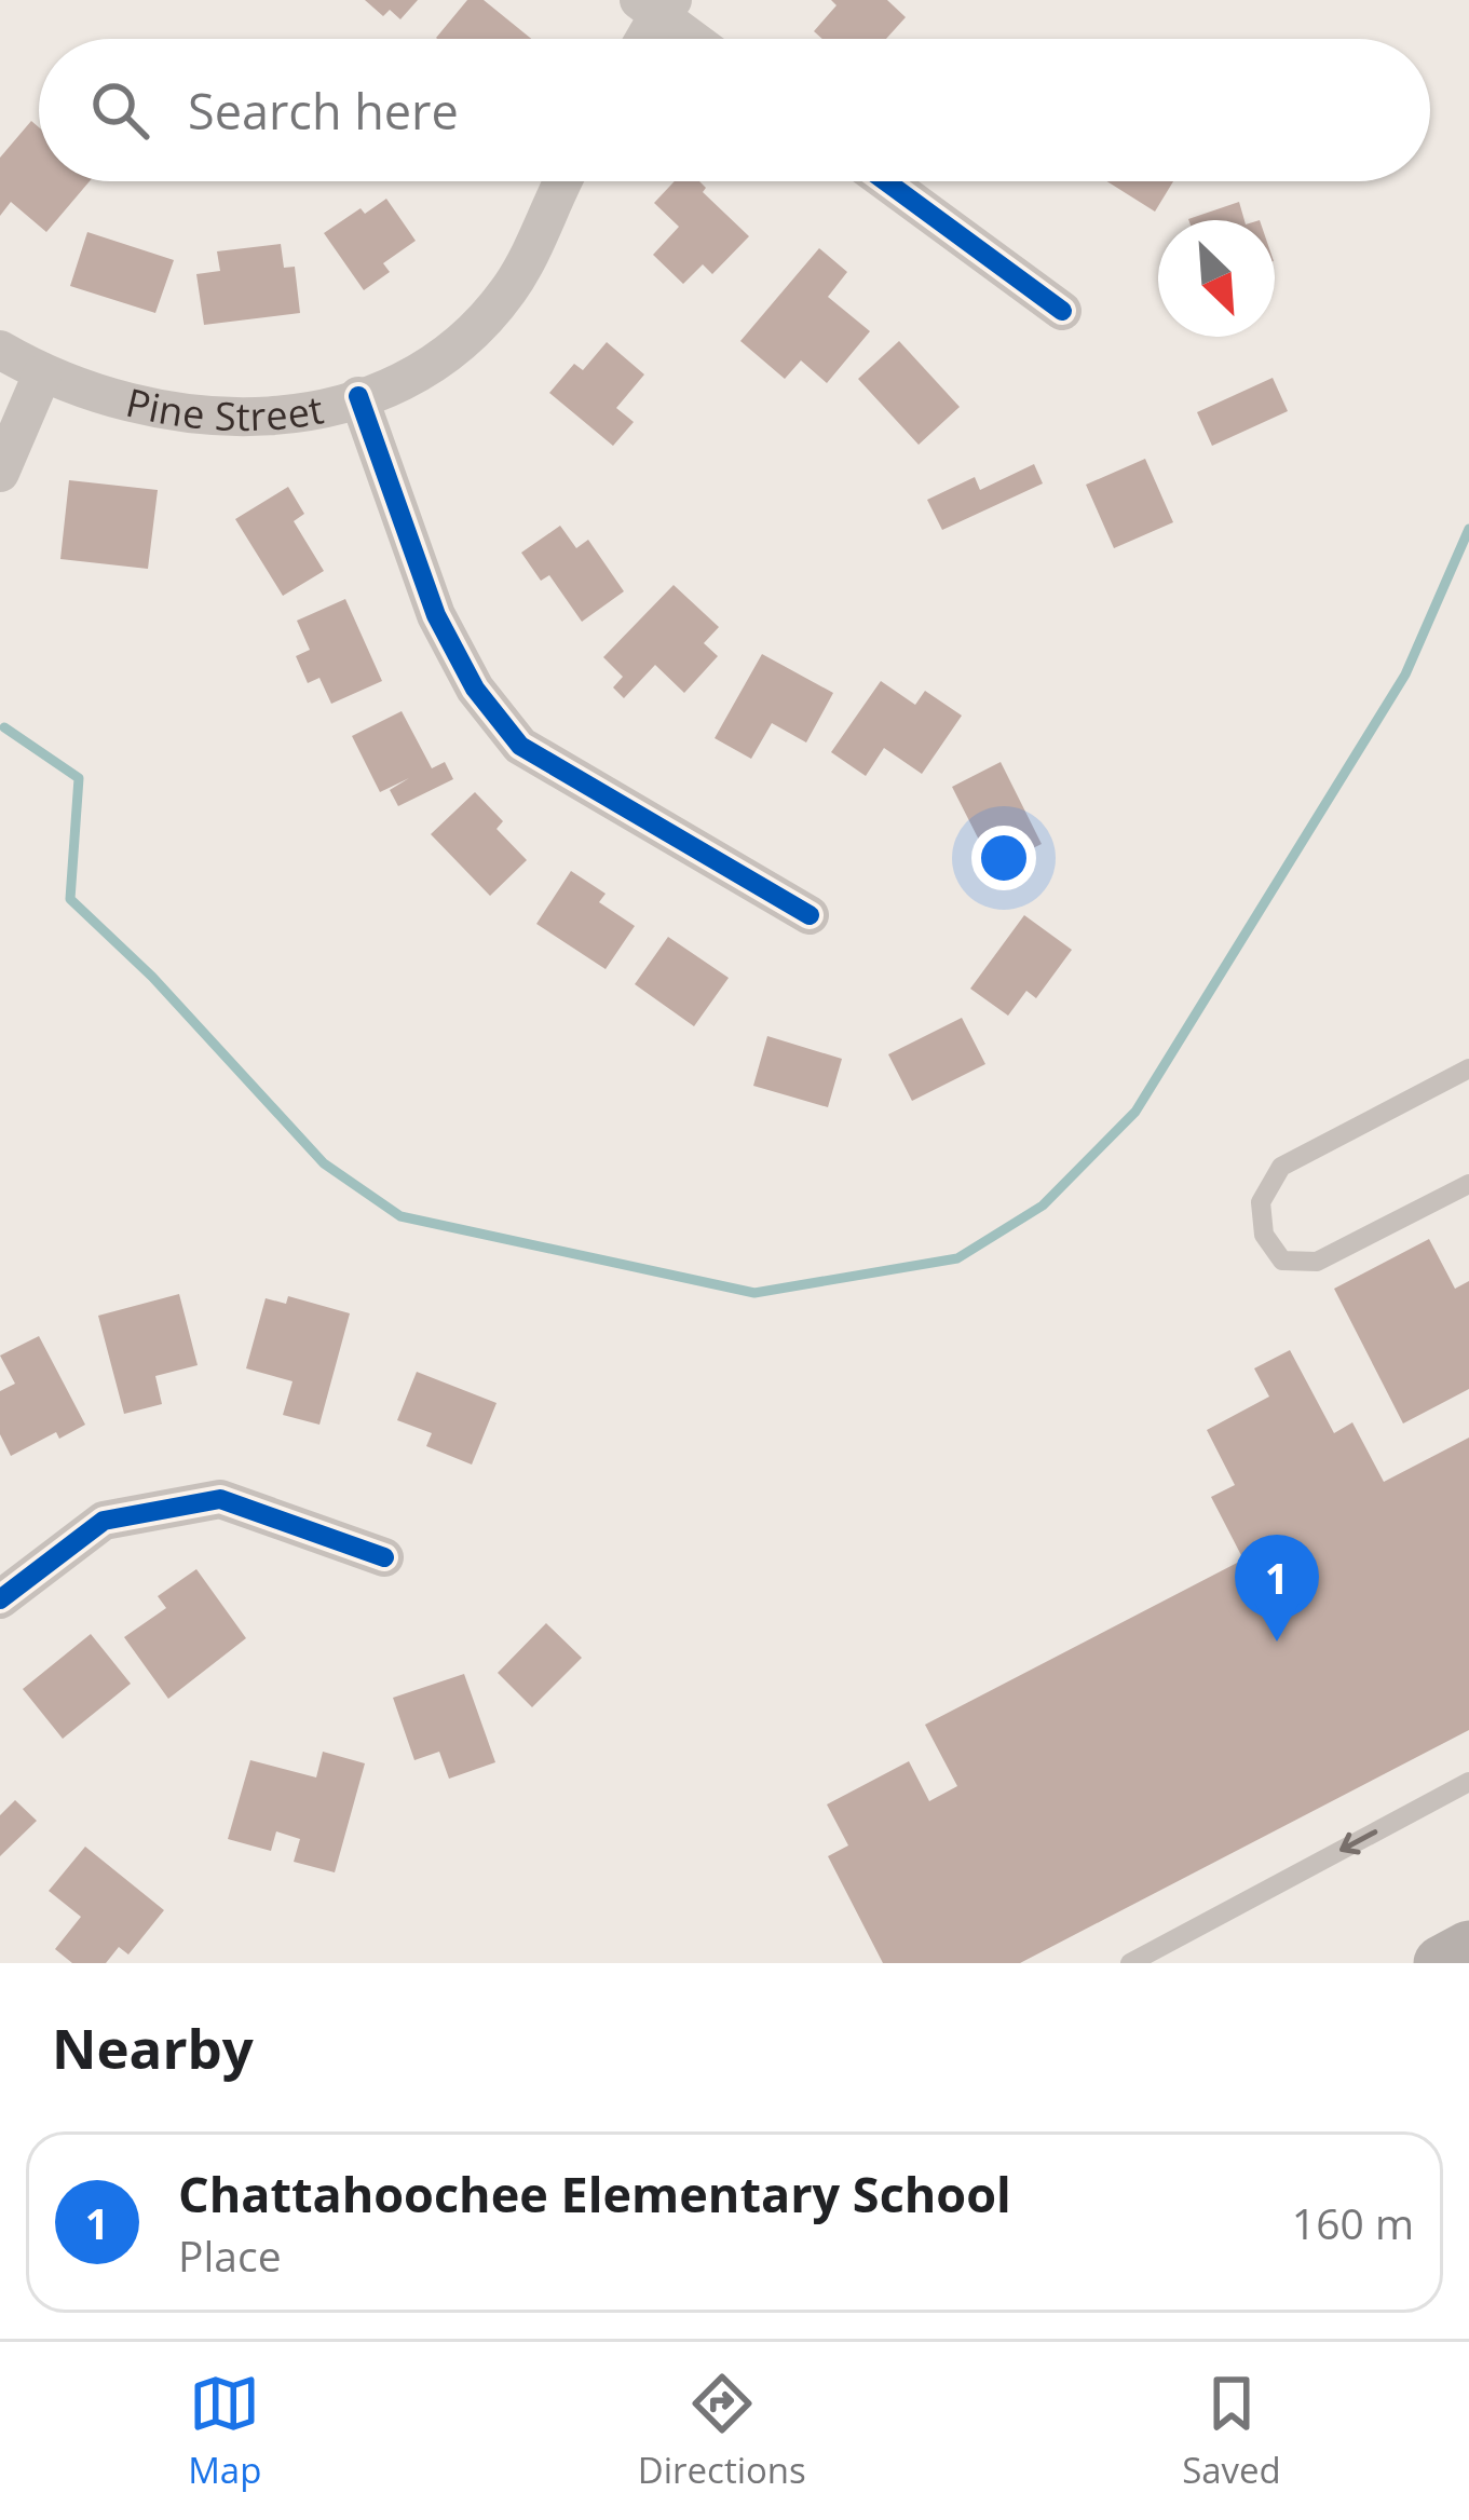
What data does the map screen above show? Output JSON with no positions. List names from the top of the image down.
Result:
{
  "streets": {
    "street": ["Pine Street"]
  },
  "north": "bottom right",
  "page": {
    "search": "Search here",
    "pins": "1",
    "heading": "Nearby",
    "list": [
      {
        "mark": "1",
        "name": "Chattahoochee Elementary School",
        "note": "Place",
        "value": "160 m"
      }
    ],
    "nav": ["Map", "Directions", "Saved"]
  }
}
